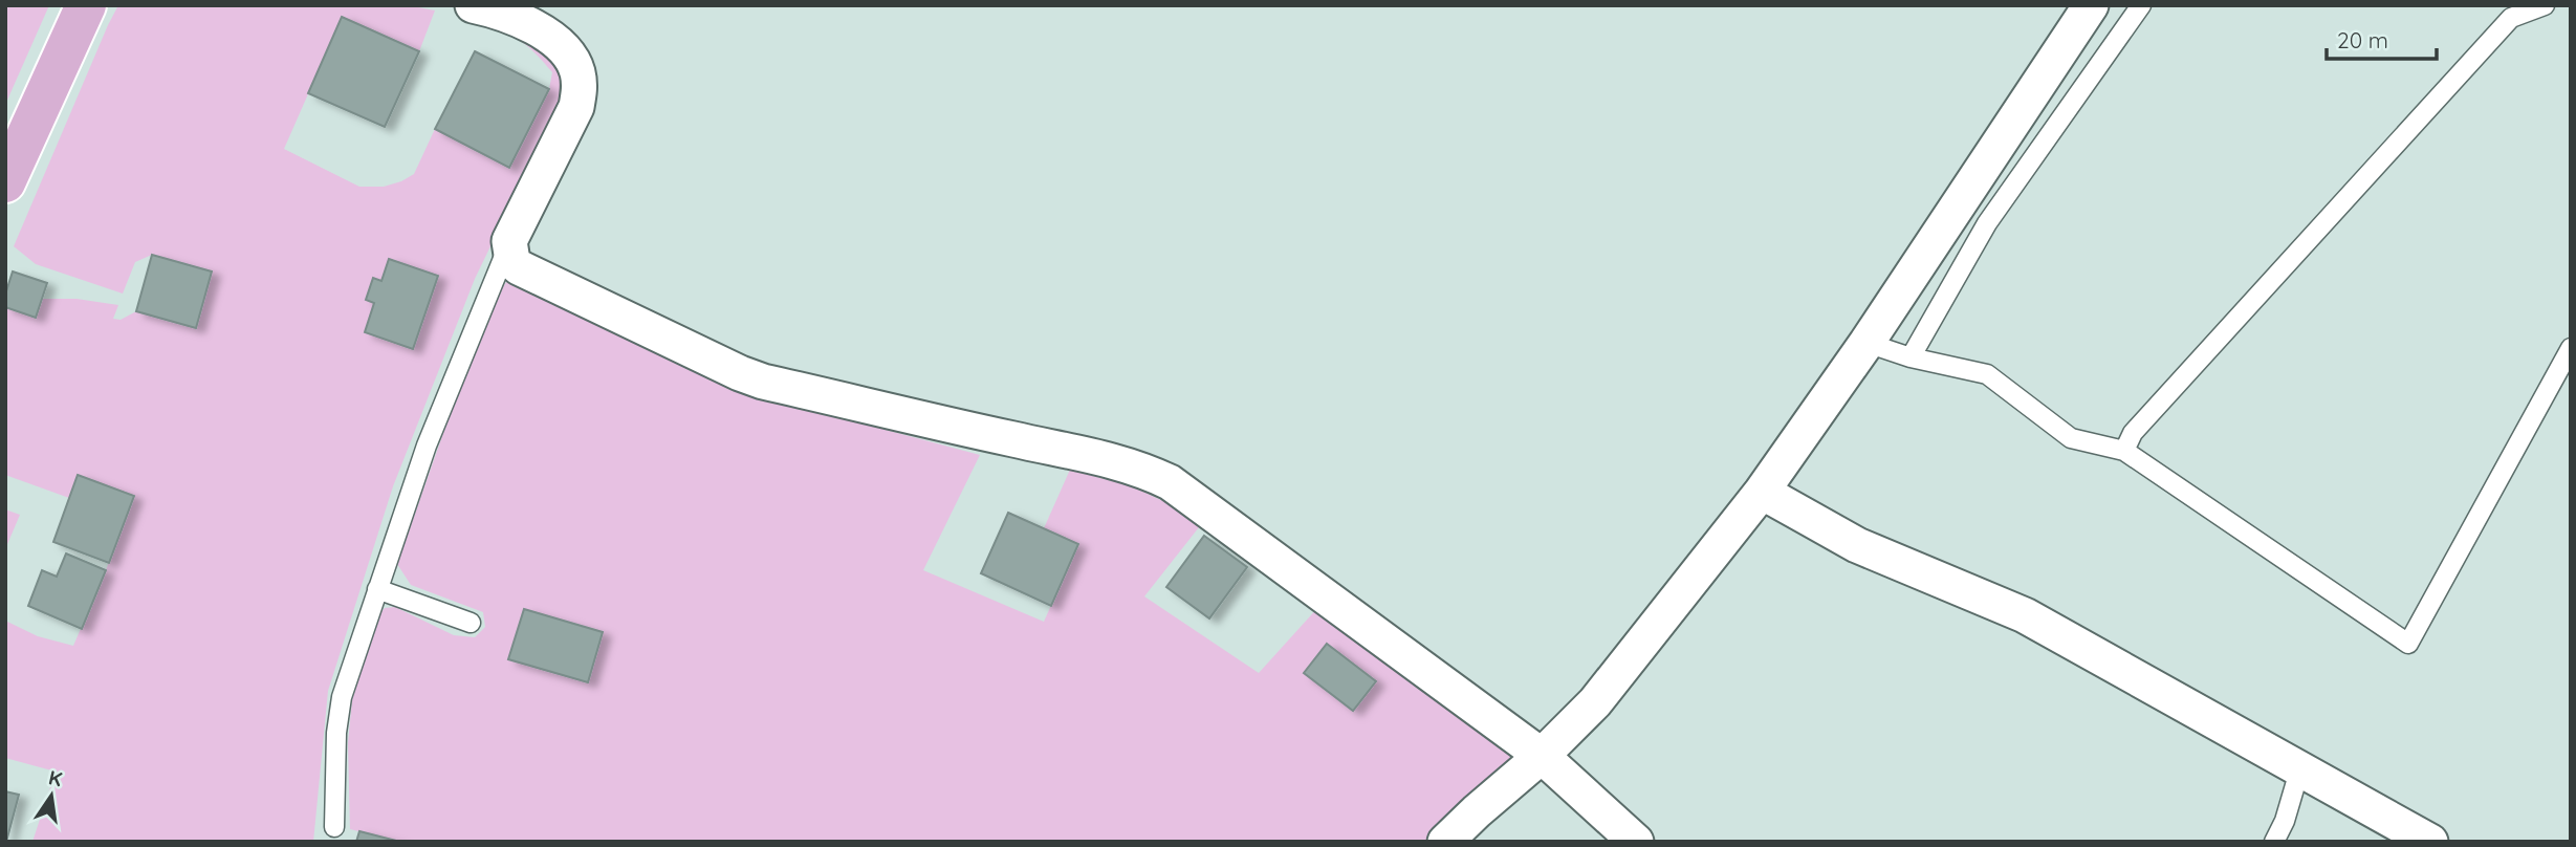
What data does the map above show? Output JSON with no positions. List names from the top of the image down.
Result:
{
  "scale_bar": "20 m",
  "north": "top"
}
